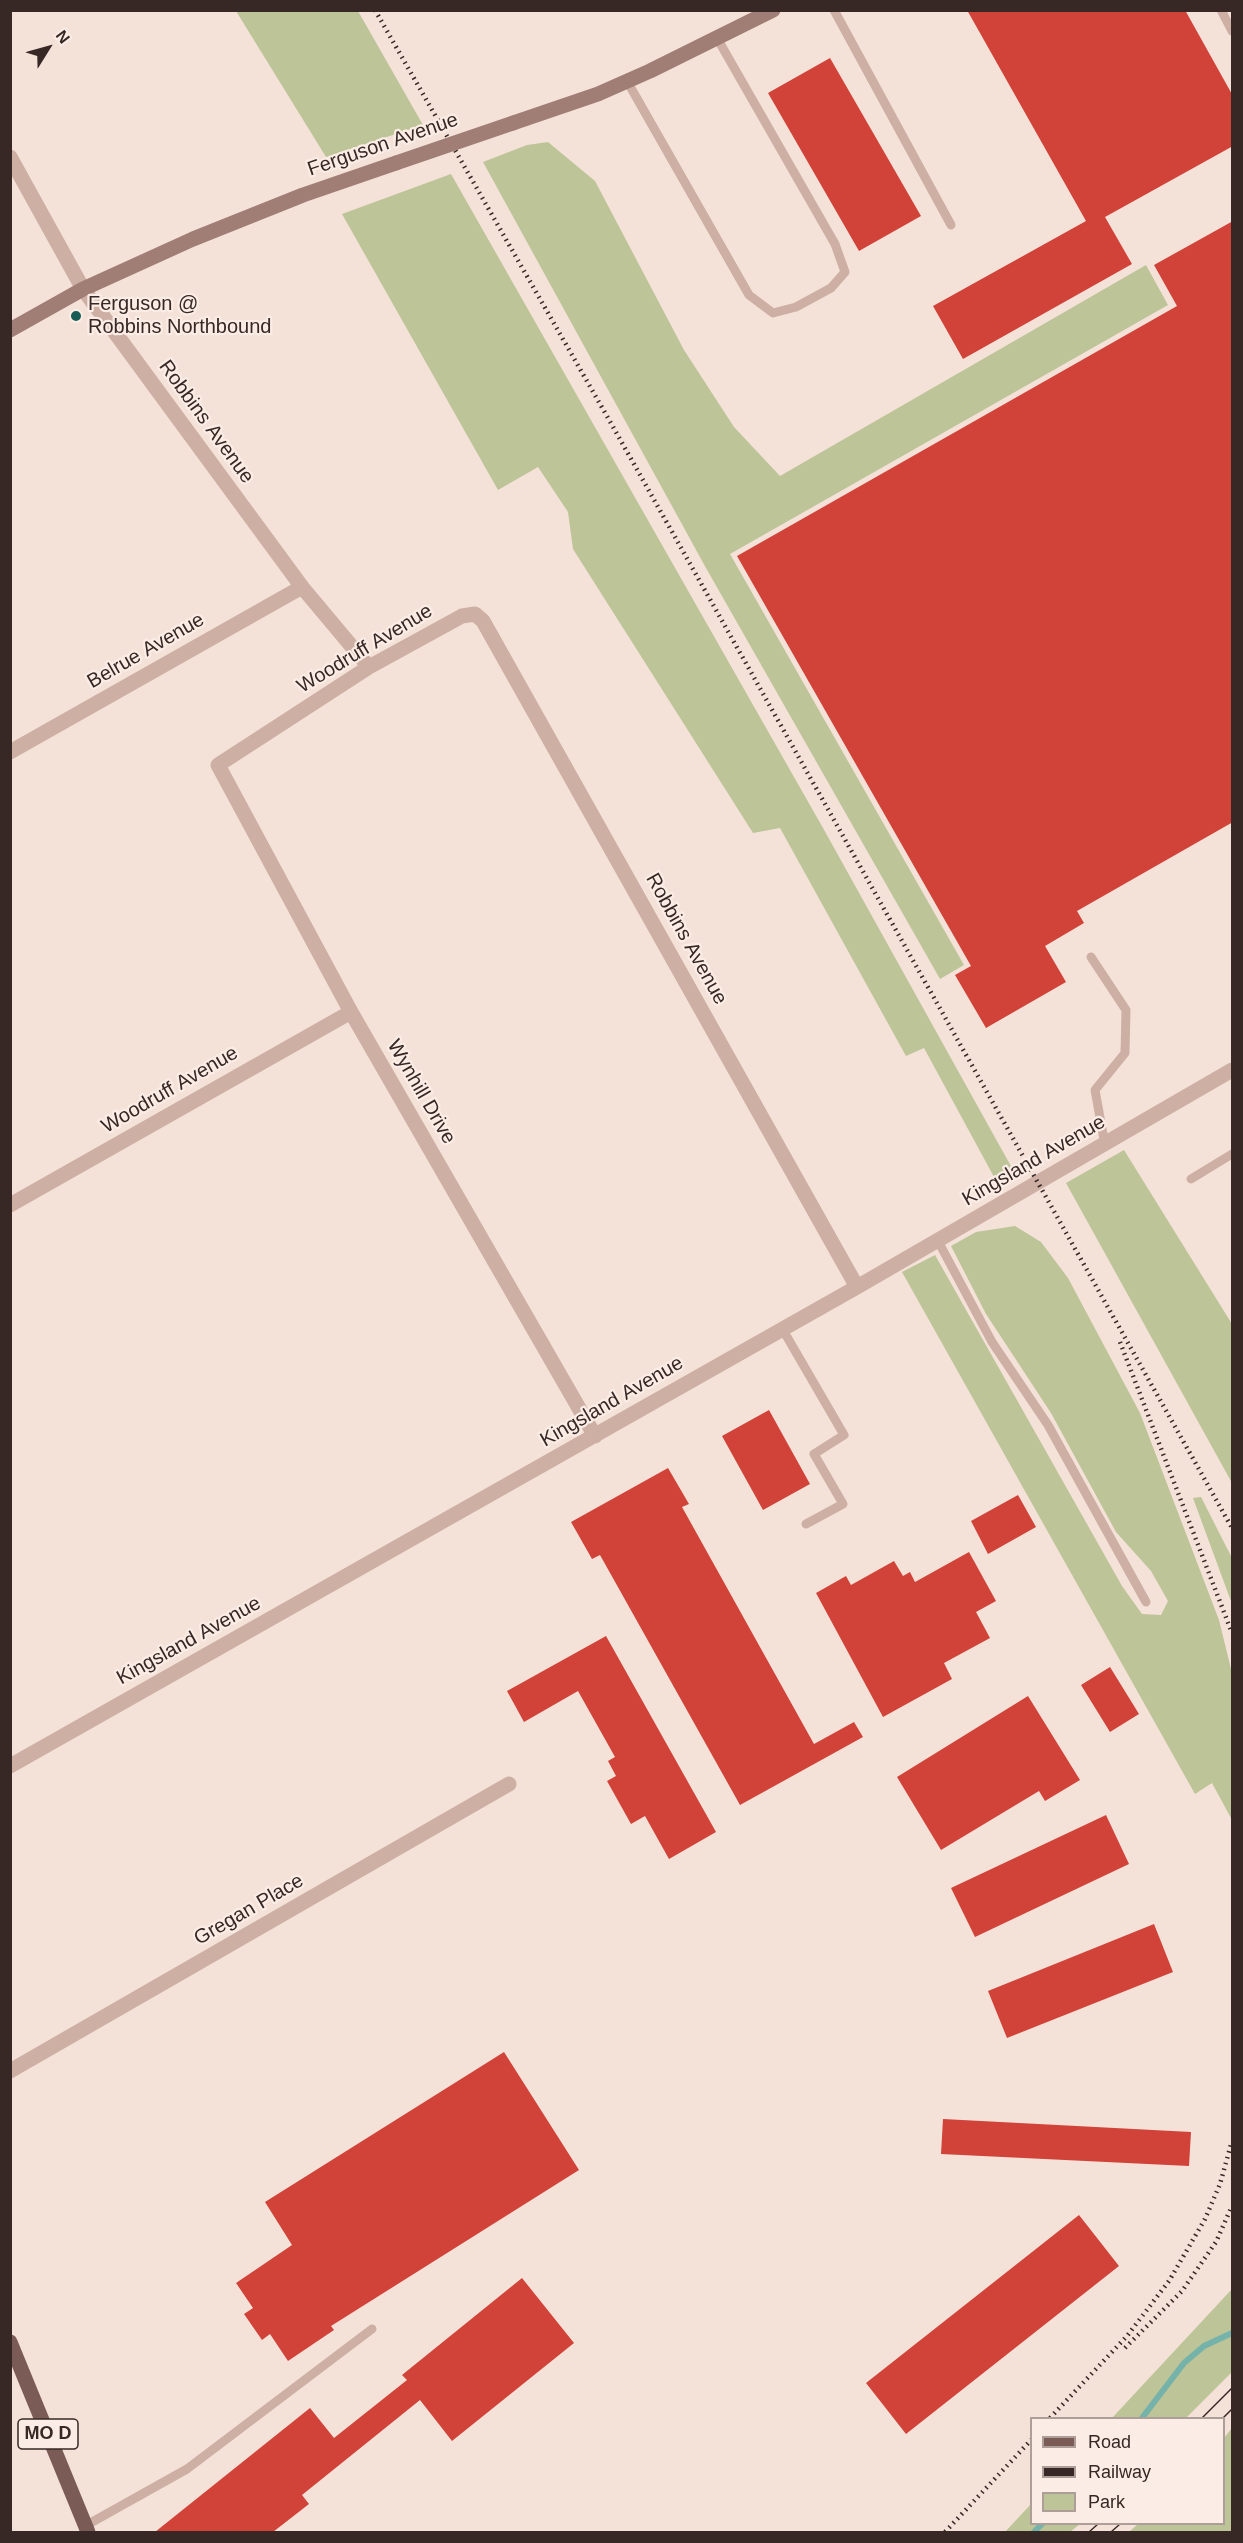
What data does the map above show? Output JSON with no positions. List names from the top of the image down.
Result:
{
  "streets": {
    "main road": ["MO D"],
    "street": [
      "Ferguson Avenue",
      "Robbins Avenue",
      "Woodruff Avenue",
      "Belrue Avenue",
      "Wynhill Drive",
      "Kingsland Avenue",
      "Gregan Place"
    ]
  },
  "crossings": [
    ["Ferguson Avenue", "Robbins Avenue"],
    ["Robbins Avenue", "Woodruff Avenue"],
    ["Robbins Avenue", "Belrue Avenue"],
    ["Robbins Avenue", "Kingsland Avenue"],
    ["Woodruff Avenue", "Wynhill Drive"],
    ["Wynhill Drive", "Kingsland Avenue"]
  ],
  "places": ["Ferguson @ Robbins Northbound"],
  "legend": ["Road", "Railway", "Park"],
  "north": "top right"
}
